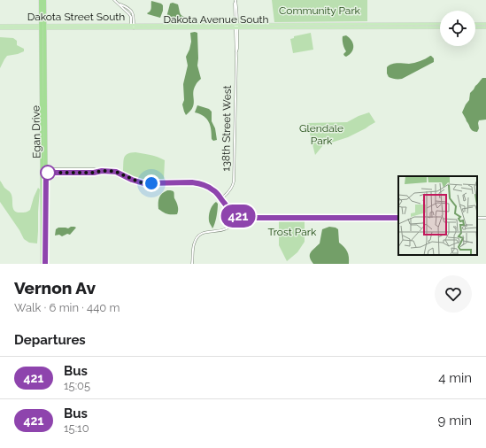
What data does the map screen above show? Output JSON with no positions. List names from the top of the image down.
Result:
{
  "streets": {
    "highway": ["Egan Drive"],
    "main road": ["Dakota Street South", "Dakota Avenue South"],
    "street": ["138th Street West"]
  },
  "crossings": [
    ["Dakota Street South", "Dakota Avenue South"],
    ["Dakota Street South", "Egan Drive"],
    ["Dakota Avenue South", "138th Street West"]
  ],
  "parks": ["Community Park", "Glendale Park", "Trost Park"],
  "lines": ["bus line 421"],
  "page": {
    "on_map": "421",
    "heading": [
      ["Vernon Av", "Walk · 6 min · 440 m"],
      "Departures"
    ],
    "list": [
      {
        "mark": "421",
        "name": "Bus",
        "note": "15:05",
        "value": "4 min"
      },
      {
        "mark": "421",
        "name": "Bus",
        "note": "15:10",
        "value": "9 min"
      }
    ]
  }
}
